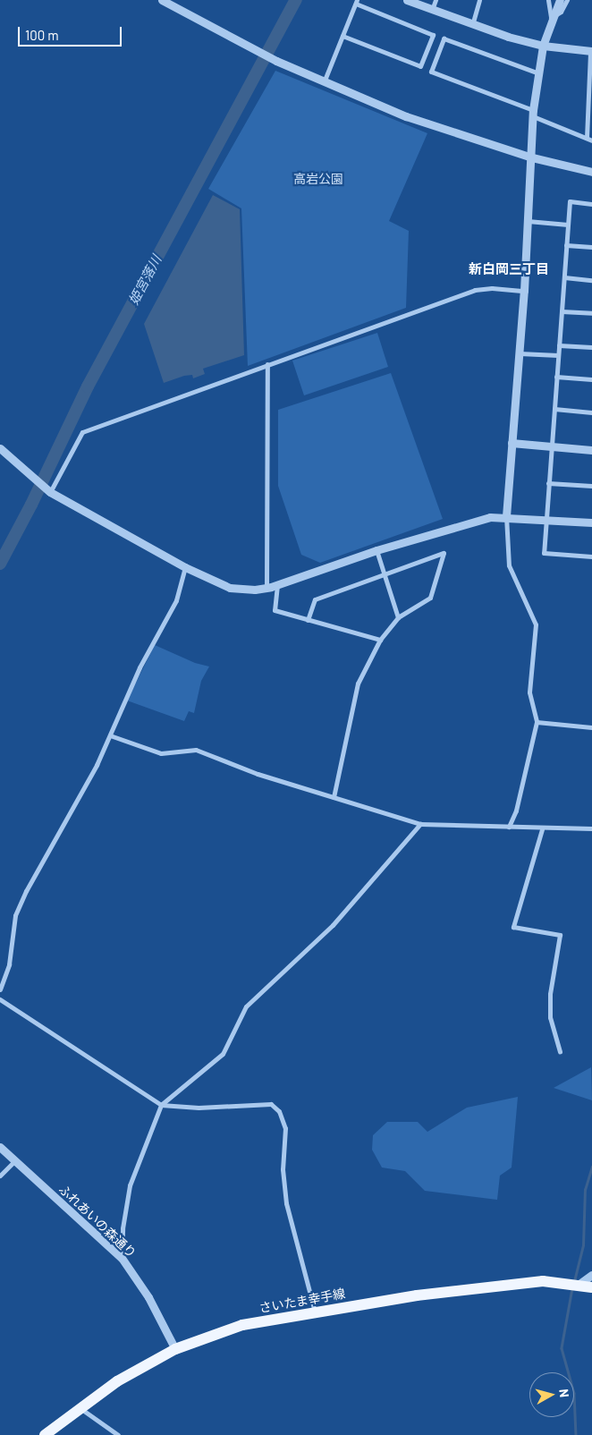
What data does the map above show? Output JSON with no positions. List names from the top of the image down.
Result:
{
  "streets": {
    "main road": ["さいたま幸手線"],
    "street": ["ふれあいの森通り"]
  },
  "crossings": [
    ["ふれあいの森通り", "さいたま幸手線"]
  ],
  "districts": ["新白岡三丁目"],
  "water": ["姫宮落川"],
  "parks": ["高岩公園"],
  "scale_bar": "100 m",
  "north": "right"
}
